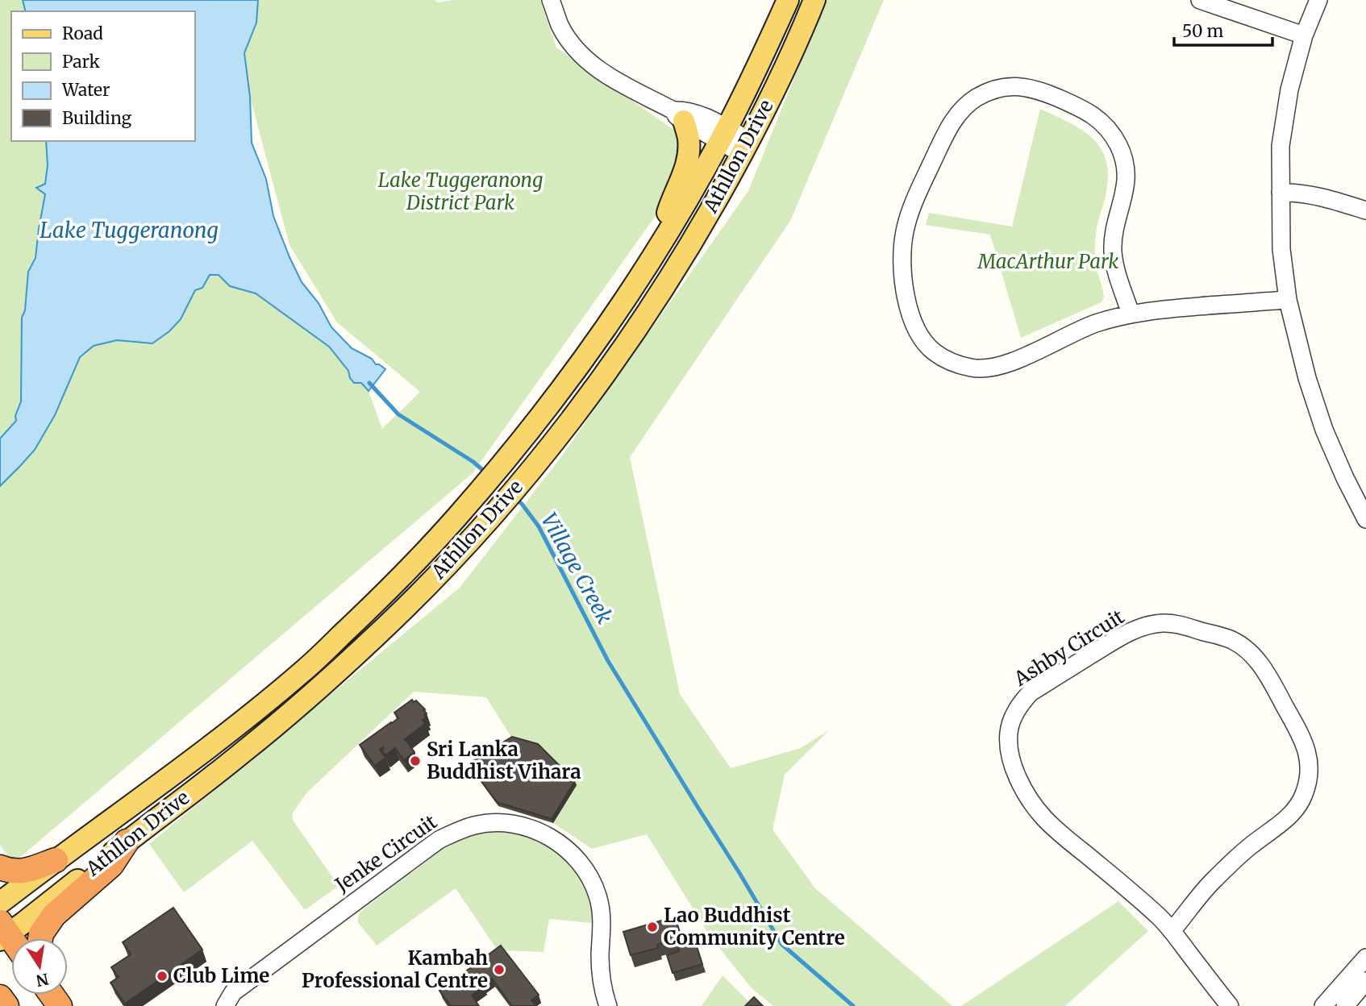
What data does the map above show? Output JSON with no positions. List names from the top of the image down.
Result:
{
  "streets": {
    "main road": ["Athllon Drive"],
    "street": ["Ashby Circuit", "Jenke Circuit"]
  },
  "water": ["Lake Tuggeranong", "Village Creek"],
  "parks": ["Lake Tuggeranong District Park", "MacArthur Park"],
  "places": [
    "Sri Lanka Buddhist Vihara",
    "Lao Buddhist Community Centre",
    "Kambah Professional Centre",
    "Club Lime"
  ],
  "legend": [
    "Road",
    "Park",
    "Water",
    "Building"
  ],
  "scale_bar": "50 m",
  "north": "bottom"
}
